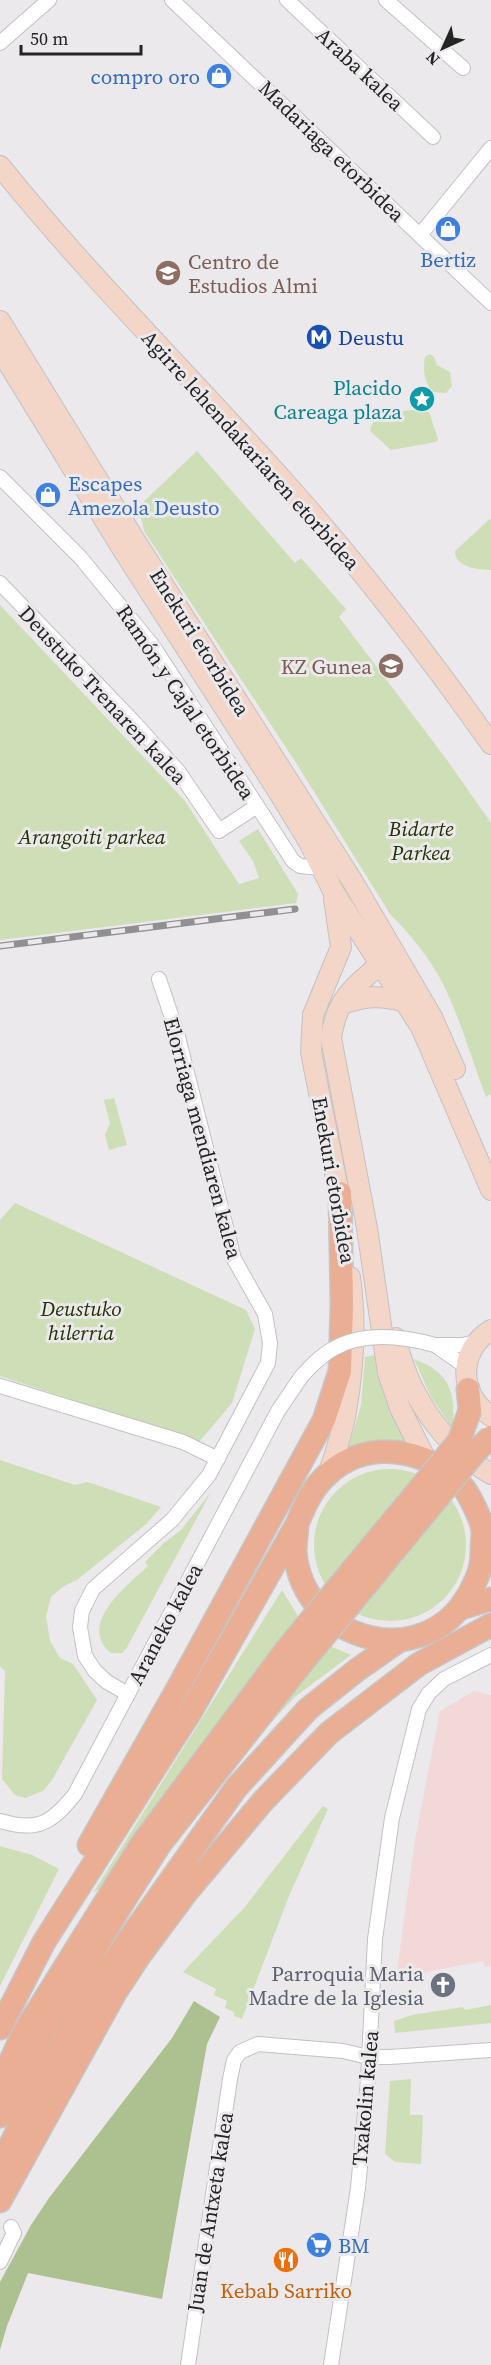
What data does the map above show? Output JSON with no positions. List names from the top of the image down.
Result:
{
  "streets": {
    "main road": ["Agirre lehendakariaren etorbidea", "Enekuri etorbidea"],
    "street": [
      "Araba kalea",
      "Madariaga etorbidea",
      "Deustuko Trenaren kalea",
      "Ramón y Cajal etorbidea",
      "Elorriaga mendiaren kalea",
      "Araneko kalea",
      "Txakolin kalea",
      "Juan de Antxeta kalea"
    ]
  },
  "crossings": [
    ["Enekuri etorbidea", "Ramón y Cajal etorbidea"],
    ["Deustuko Trenaren kalea", "Ramón y Cajal etorbidea"],
    ["Elorriaga mendiaren kalea", "Araneko kalea"],
    ["Txakolin kalea", "Juan de Antxeta kalea"]
  ],
  "parks": ["Bidarte Parkea", "Arangoiti parkea", "Deustuko hilerria"],
  "places": {
    "shop": ["compro oro", "Bertiz", "Escapes Amezola Deusto"],
    "school or university": ["Centro de Estudios Almi", "KZ Gunea"],
    "metro station": ["Deustu"],
    "place": ["Placido Careaga plaza"],
    "church": ["Parroquia Maria Madre de la Iglesia"],
    "supermarket": ["BM"],
    "restaurant": ["Kebab Sarriko"]
  },
  "scale_bar": "50 m",
  "north": "bottom left"
}
